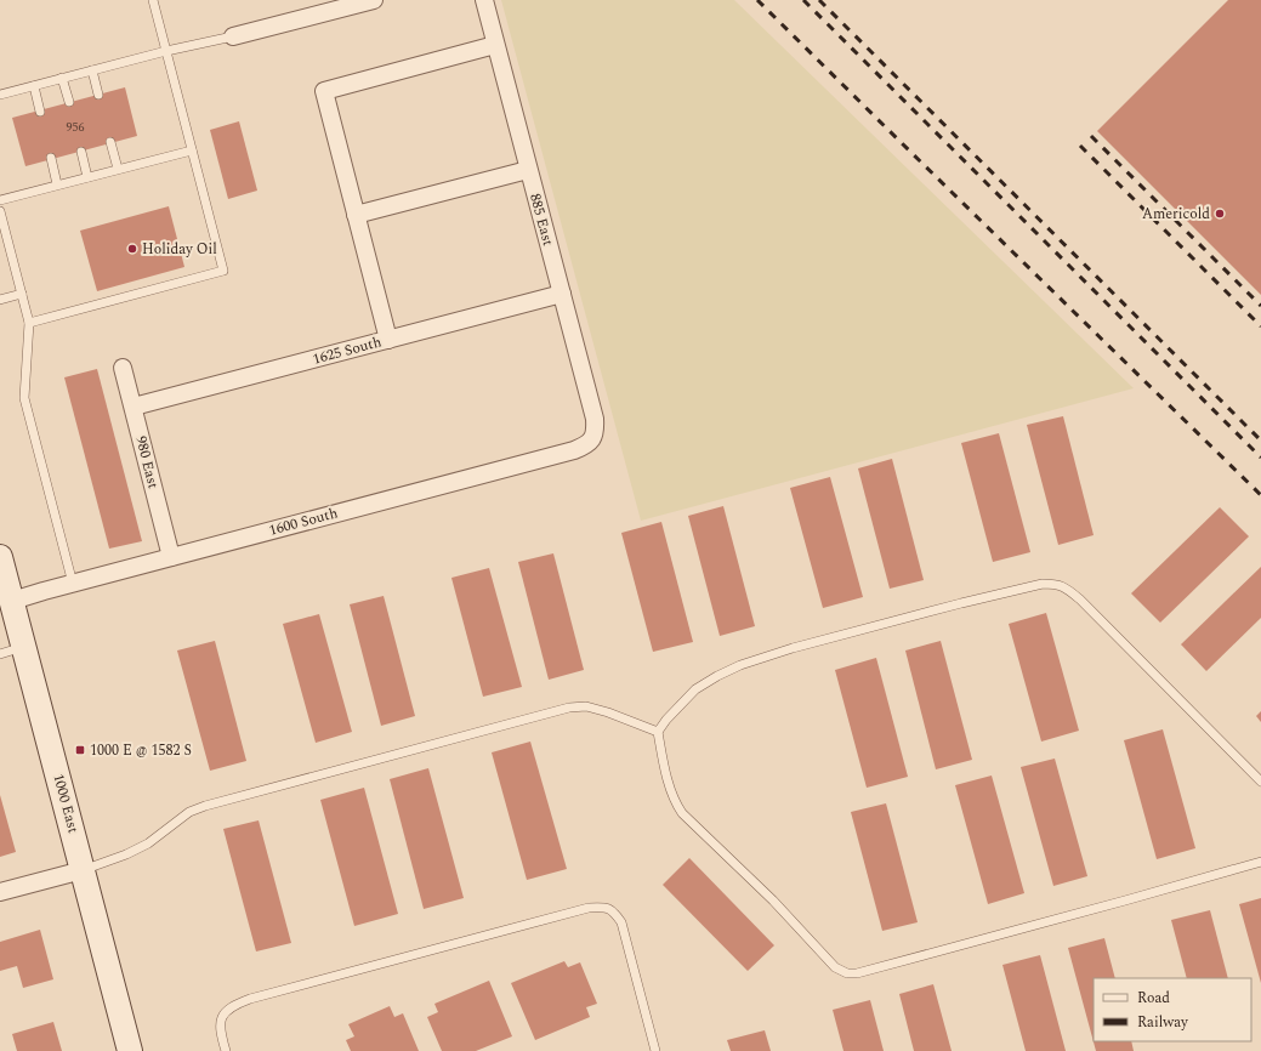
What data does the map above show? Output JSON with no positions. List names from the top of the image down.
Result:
{
  "streets": {
    "street": [
      "885 East",
      "1625 South",
      "980 East",
      "1600 South",
      "1000 East"
    ]
  },
  "crossings": [
    ["885 East", "1625 South"],
    ["885 East", "1600 South"],
    ["1625 South", "980 East"],
    ["980 East", "1600 South"],
    ["1600 South", "1000 East"]
  ],
  "places": {
    "other": ["Americold", "Holiday Oil"],
    "transit": ["1000 E @ 1582 S"]
  },
  "house_numbers": ["956"],
  "legend": ["Road", "Railway"]
}
